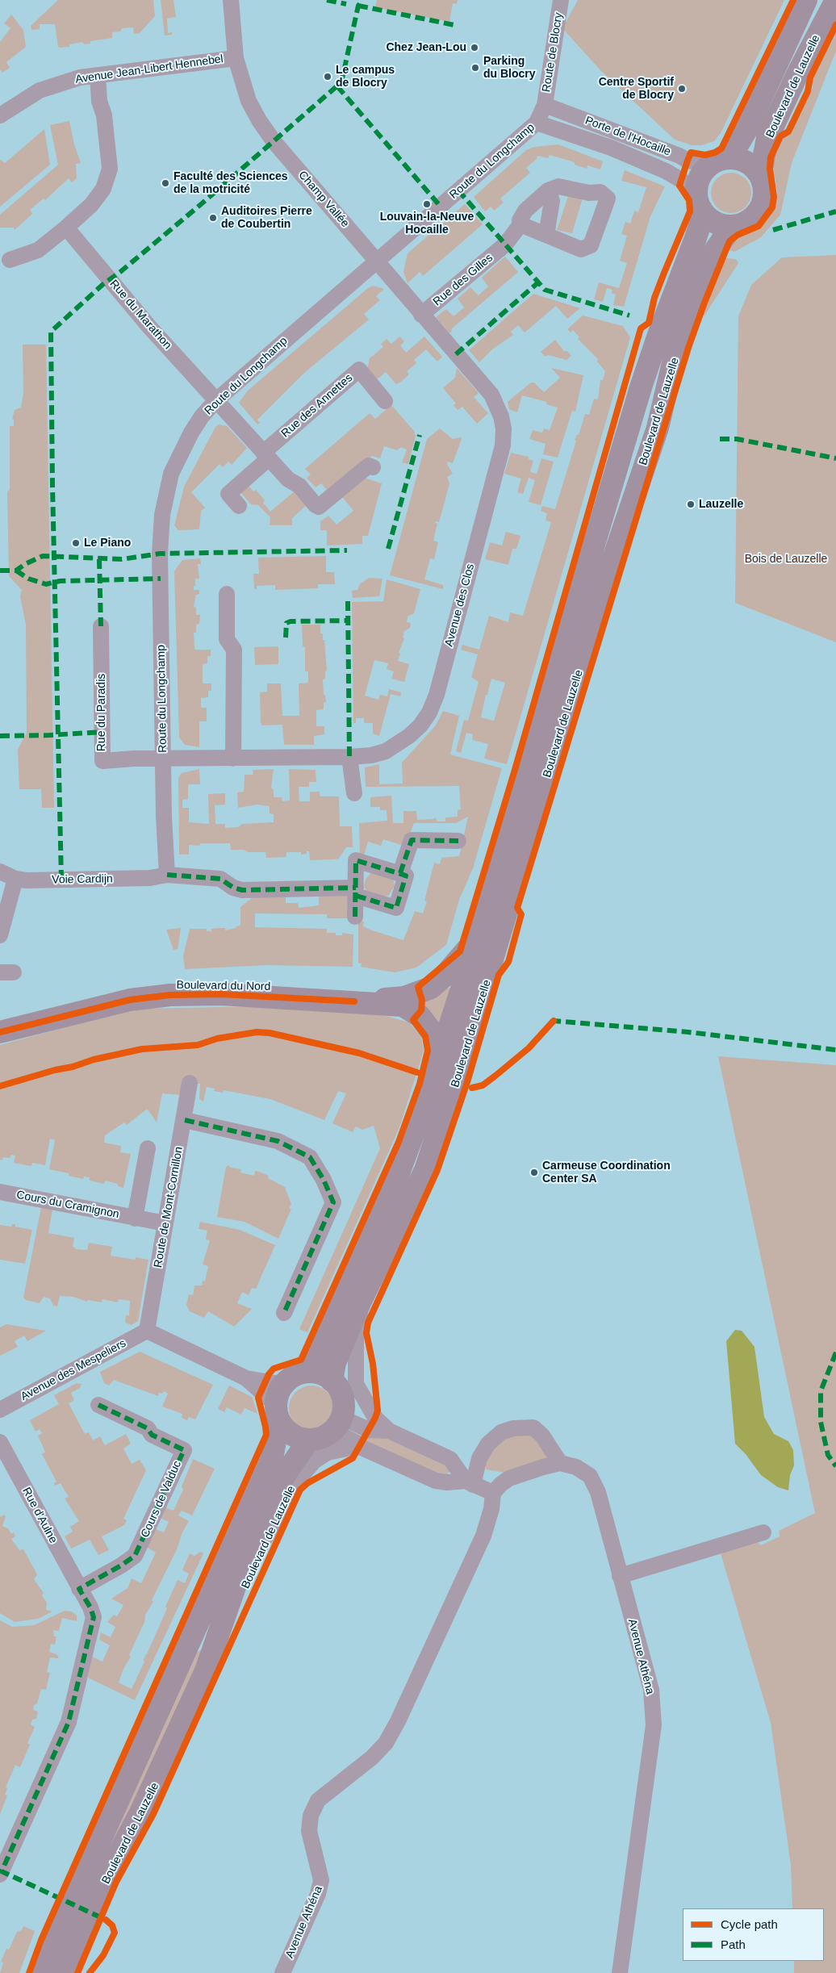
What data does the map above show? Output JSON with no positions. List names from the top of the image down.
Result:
{
  "streets": {
    "main road": ["Boulevard de Lauzelle", "Boulevard du Nord"],
    "street": [
      "Route de Blocry",
      "Avenue Jean-Libert Hennebel",
      "Porte de l'Hocaille",
      "Route du Longchamp",
      "Champ Vallée",
      "Rue des Gilles",
      "Rue du Marathon",
      "Rue des Annettes",
      "Avenue des Clos",
      "Rue du Paradis",
      "Voie Cardijn",
      "Cours du Cramignon",
      "Route de Mont-Cornillon",
      "Avenue des Mespeliers",
      "Cours de Valduc",
      "Rue d'Aulne",
      "Avenue Athéna"
    ]
  },
  "crossings": [
    ["Route de Blocry", "Porte de l'Hocaille"],
    ["Route de Blocry", "Route du Longchamp"],
    ["Avenue Jean-Libert Hennebel", "Champ Vallée"],
    ["Boulevard de Lauzelle", "Porte de l'Hocaille"],
    ["Boulevard de Lauzelle", "Boulevard du Nord"],
    ["Porte de l'Hocaille", "Route du Longchamp"],
    ["Route du Longchamp", "Champ Vallée"],
    ["Route du Longchamp", "Rue du Marathon"],
    ["Route du Longchamp", "Avenue des Clos"],
    ["Route du Longchamp", "Rue du Paradis"],
    ["Route du Longchamp", "Voie Cardijn"],
    ["Champ Vallée", "Avenue des Clos"],
    ["Rue des Gilles", "Avenue des Clos"],
    ["Rue du Marathon", "Rue des Annettes"],
    ["Avenue des Clos", "Rue du Paradis"],
    ["Cours du Cramignon", "Route de Mont-Cornillon"],
    ["Route de Mont-Cornillon", "Avenue des Mespeliers"],
    ["Cours de Valduc", "Rue d'Aulne"]
  ],
  "parks": ["Bois de Lauzelle"],
  "places": [
    "Chez Jean-Lou",
    "Parking du Blocry",
    "Le campus de Blocry",
    "Centre Sportif de Blocry",
    "Faculté des Sciences de la motricité",
    "Louvain-la-Neuve Hocaille",
    "Auditoires Pierre de Coubertin",
    "Lauzelle",
    "Le Piano",
    "Carmeuse Coordination Center SA"
  ],
  "legend": ["Cycle path", "Path"]
}
